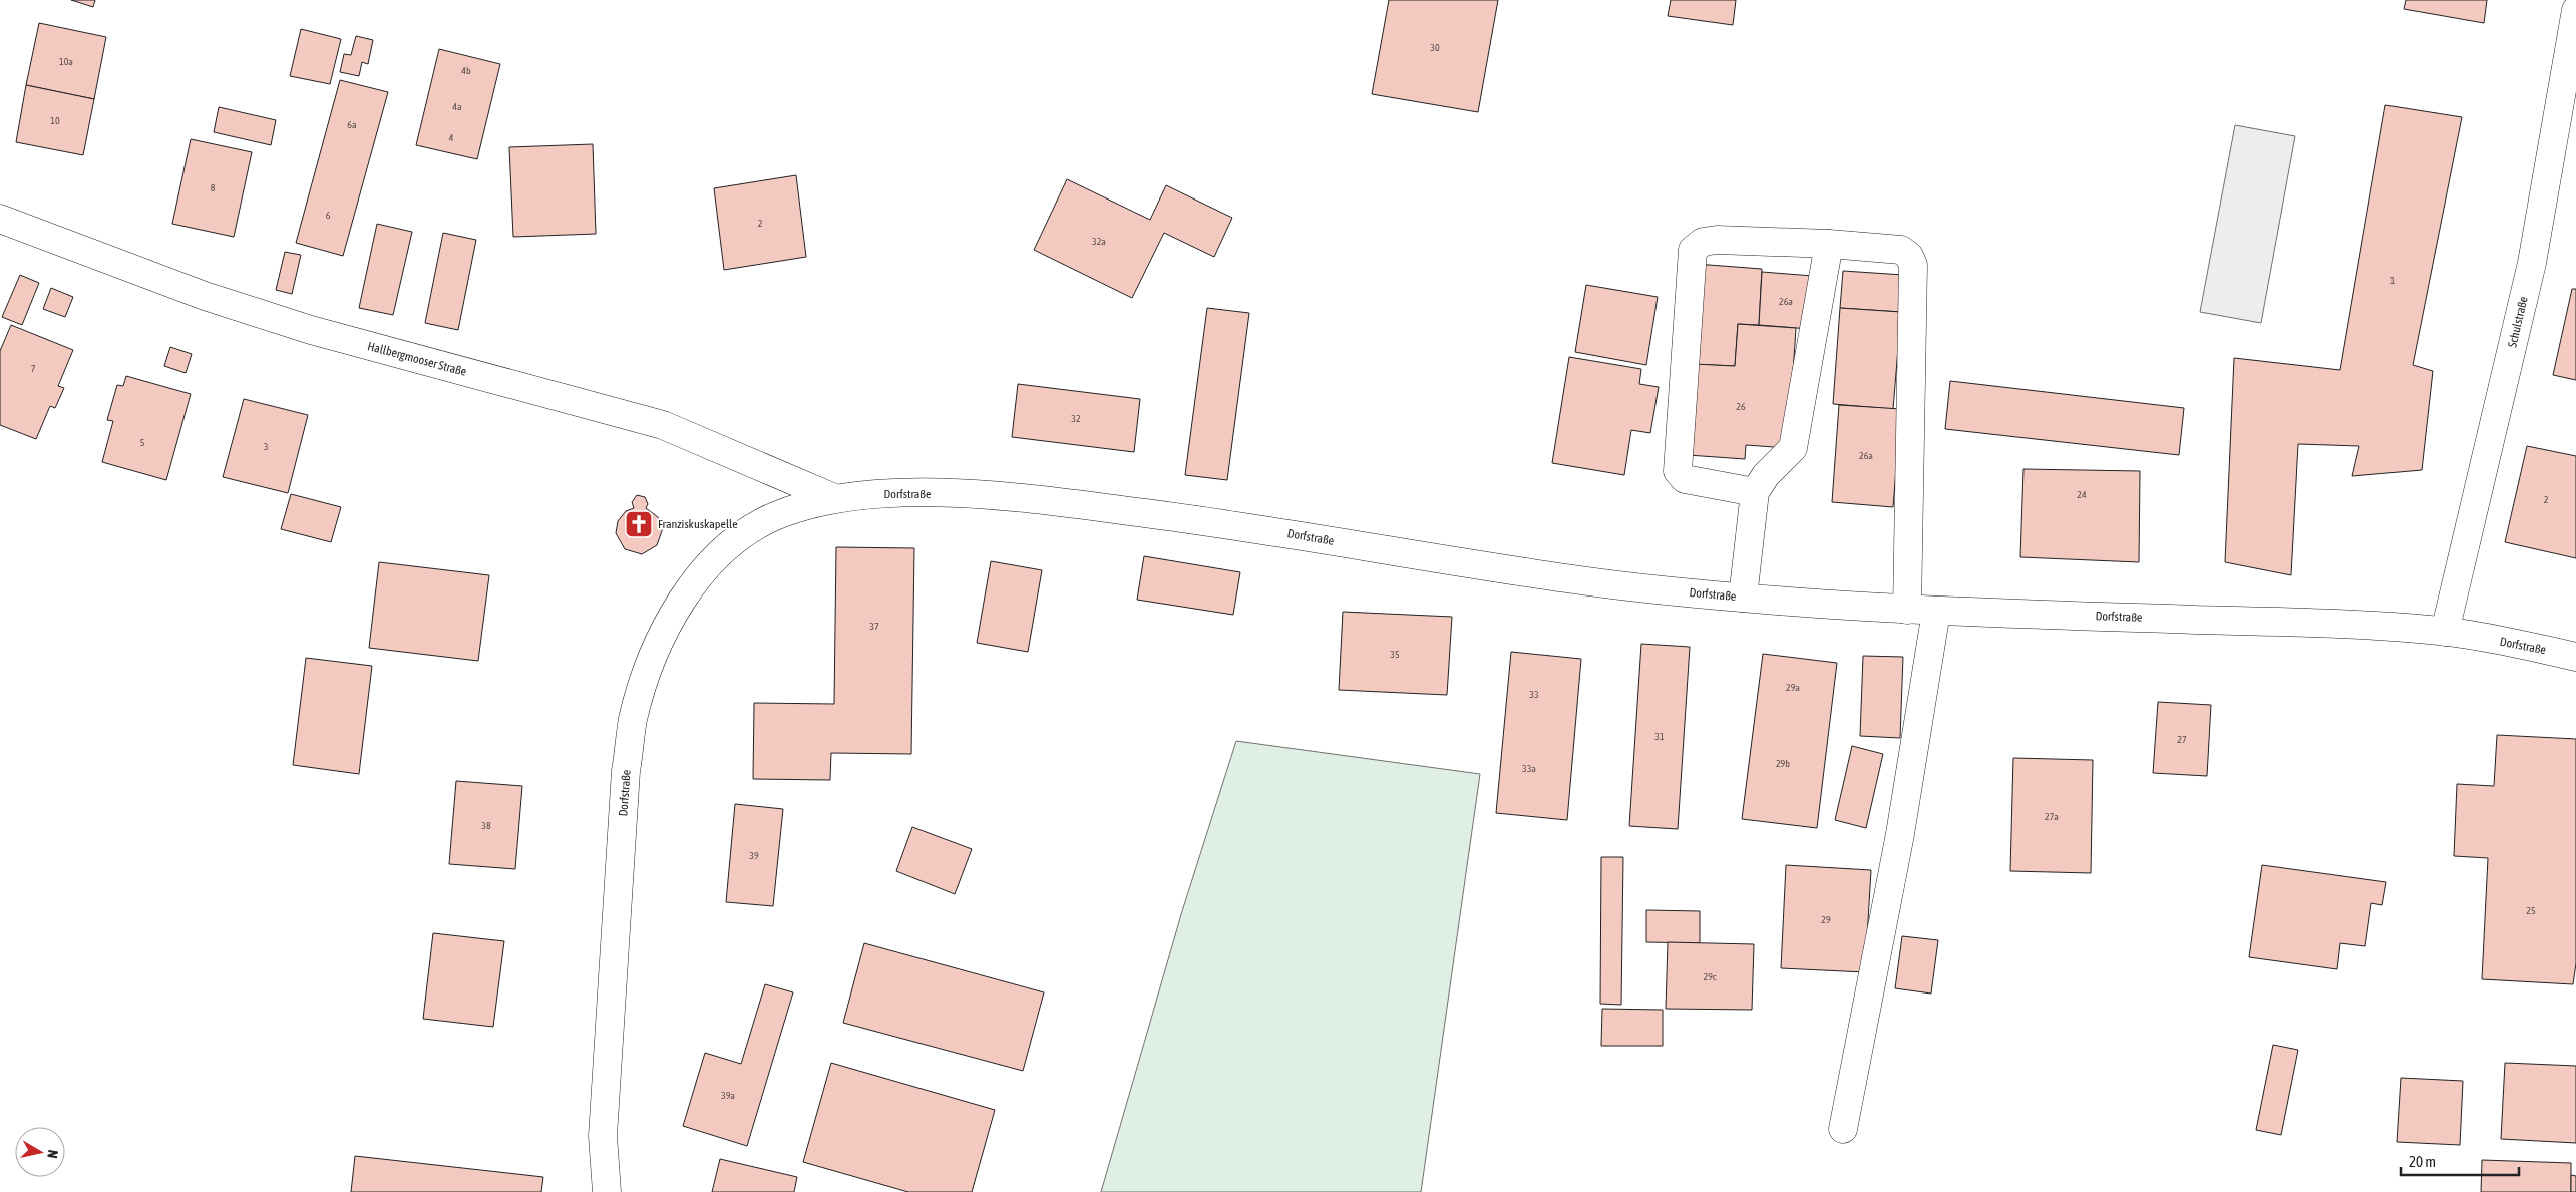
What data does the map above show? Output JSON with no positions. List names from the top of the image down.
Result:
{
  "streets": {
    "street": ["Schulstraße", "Hallbergmooser Straße", "Dorfstraße"]
  },
  "crossings": [
    ["Schulstraße", "Dorfstraße"],
    ["Hallbergmooser Straße", "Dorfstraße"]
  ],
  "places": {
    "church": ["Franziskuskapelle"]
  },
  "house_numbers": [
    "30",
    "10a",
    "4b",
    "4a",
    "10",
    "6a",
    "4",
    "8",
    "6",
    "2",
    "32a",
    "1",
    "26a",
    "7",
    "26",
    "32",
    "5",
    "3",
    "26a",
    "24",
    "2",
    "37",
    "35",
    "29a",
    "33",
    "31",
    "27",
    "29b",
    "33a",
    "27a",
    "38",
    "39",
    "25",
    "29",
    "29c",
    "39a"
  ],
  "scale_bar": "20 m",
  "north": "right"
}
